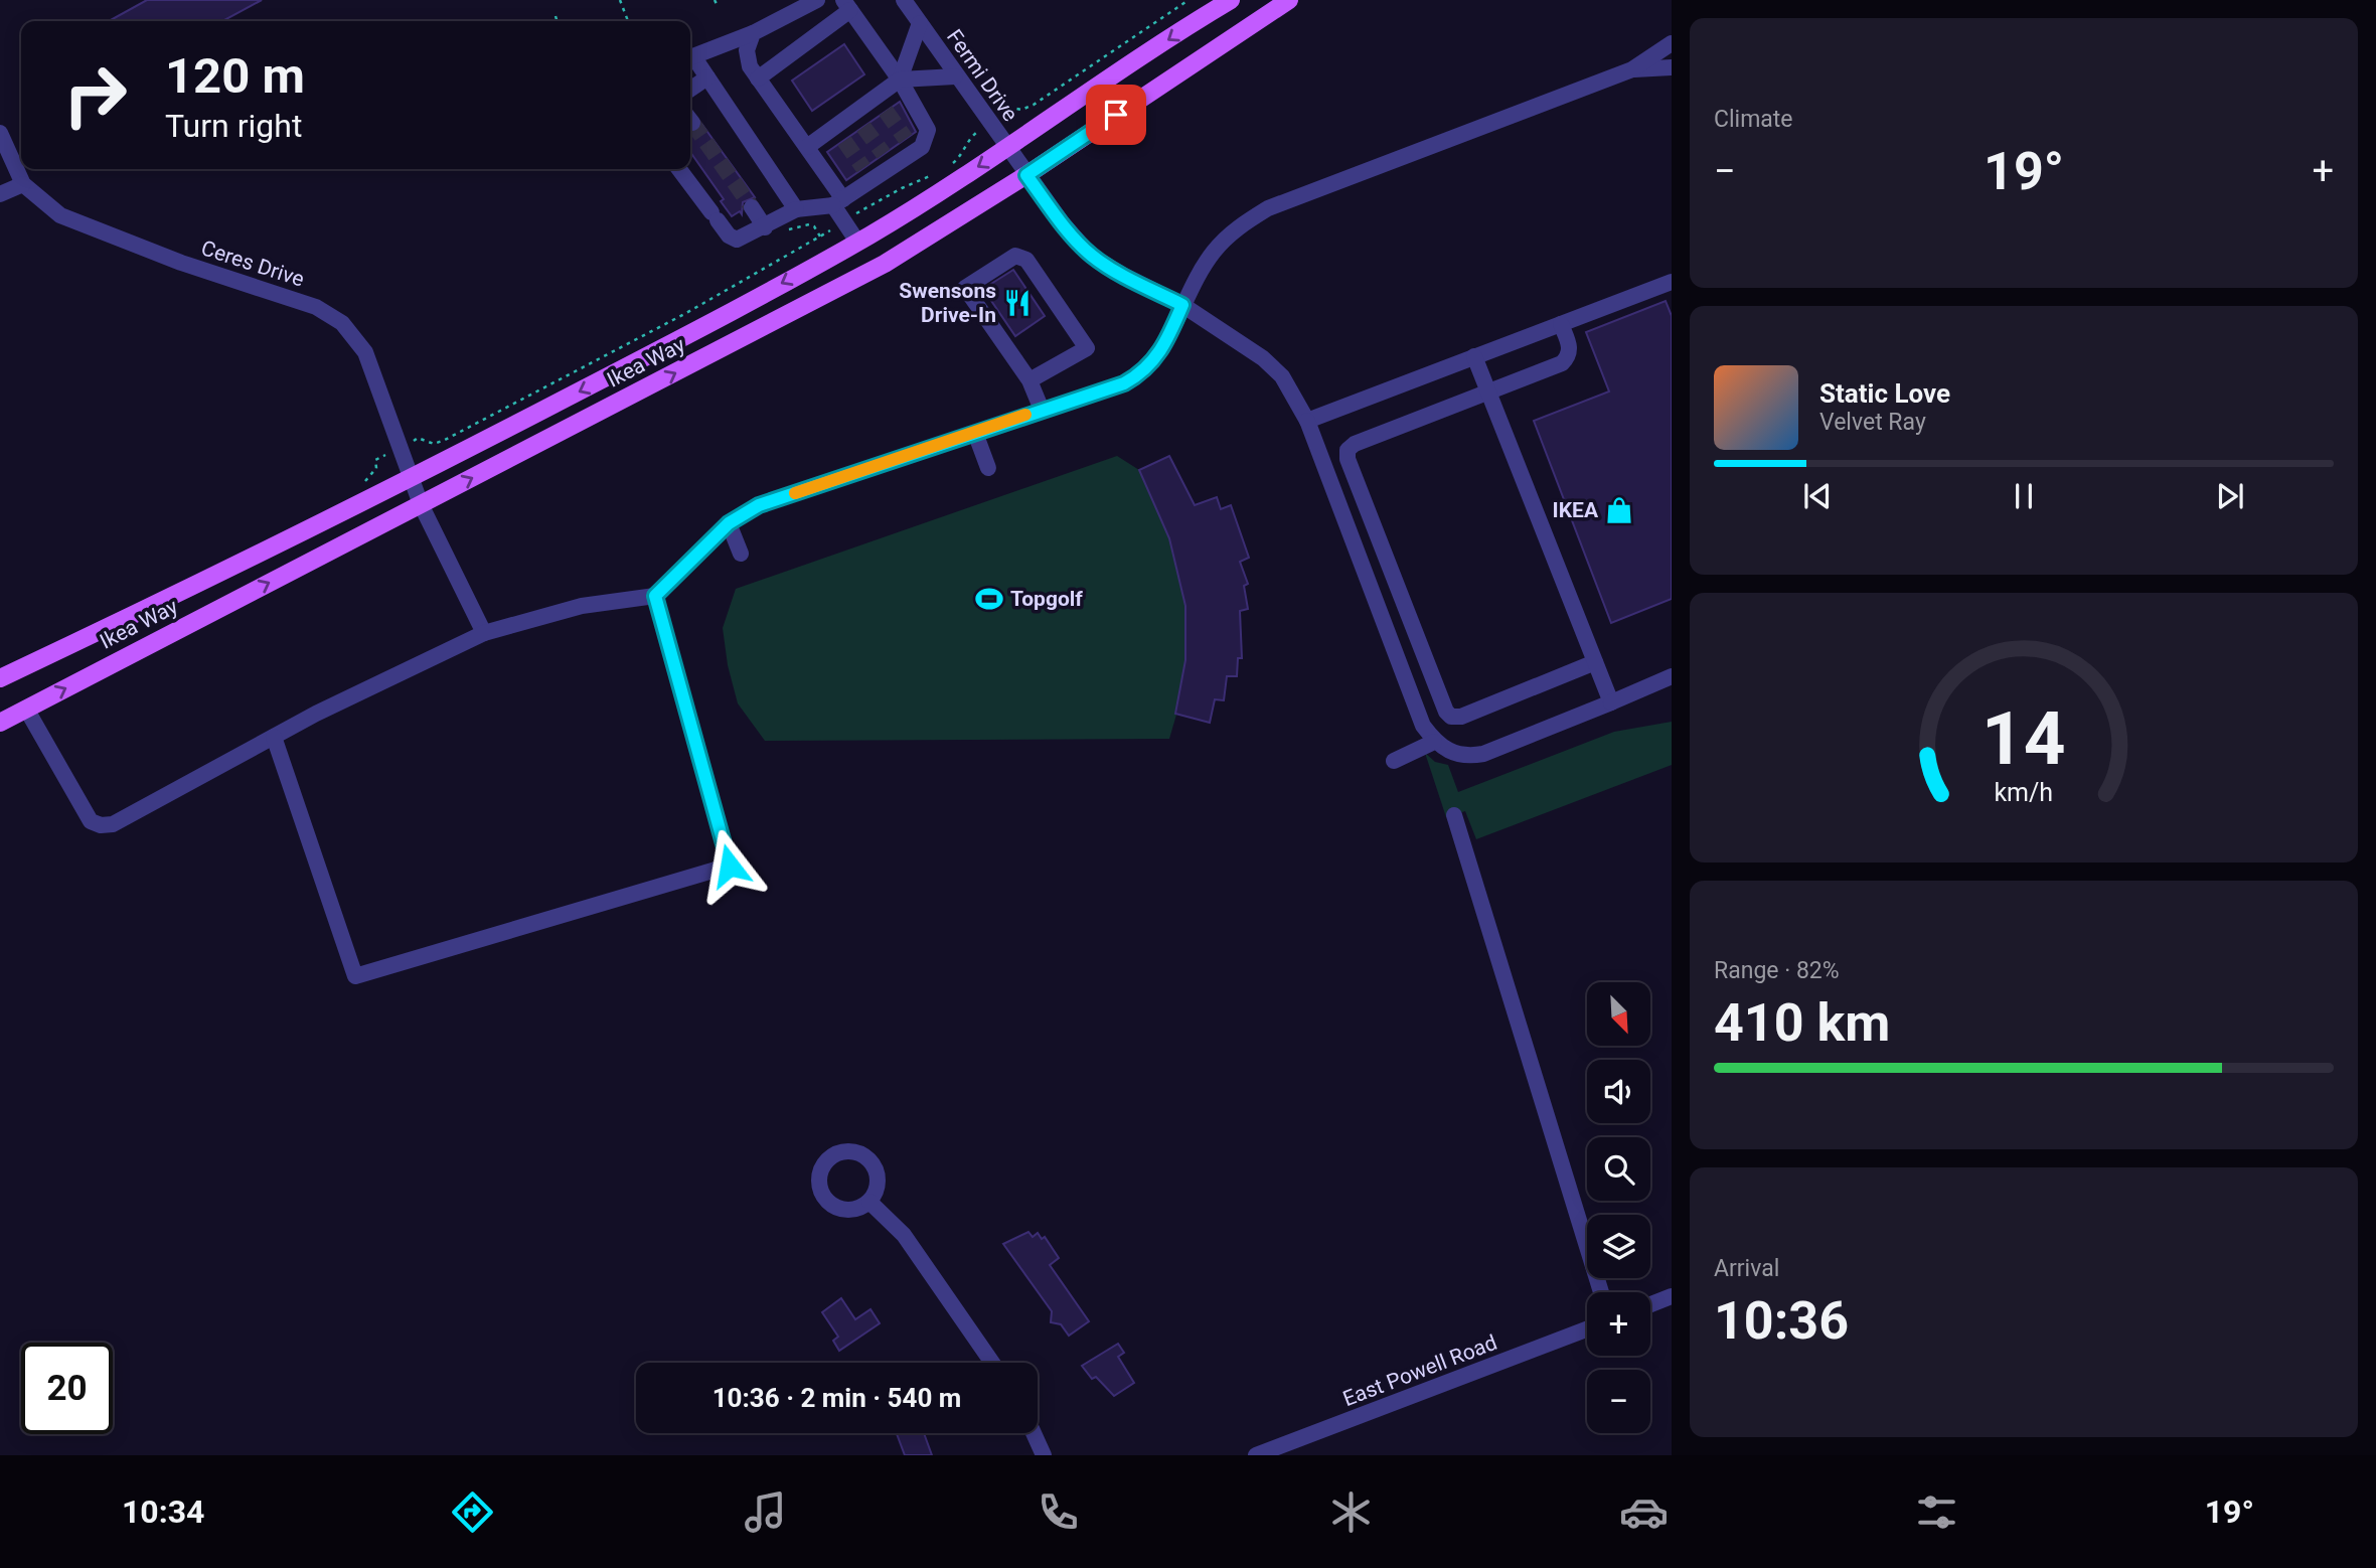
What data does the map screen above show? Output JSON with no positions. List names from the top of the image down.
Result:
{
  "streets": {
    "main road": ["Ikea Way"],
    "street": ["Fermi Drive", "Ceres Drive", "East Powell Road"]
  },
  "crossings": [
    ["Fermi Drive", "Ikea Way"],
    ["Ceres Drive", "Ikea Way"]
  ],
  "places": {
    "restaurant": ["Swensons Drive-In"],
    "shop": ["IKEA"],
    "sports": ["Topgolf"]
  },
  "north": "bottom right",
  "page": {
    "tile": [
      "Climate",
      ["Range · 82%", "410 km"],
      ["Arrival", "10:36"]
    ],
    "turn": ["120 m", "Turn right"],
    "heat": ["−", "19°", "+"],
    "song": ["Static Love", "Velvet Ray"],
    "map_buttons": ["+", "−"],
    "limit": "20",
    "trip": "10:36 · 2 min · 540 m",
    "tabs": ["10:34", "19°"],
    "gauge": ["14", "km/h"]
  }
}
